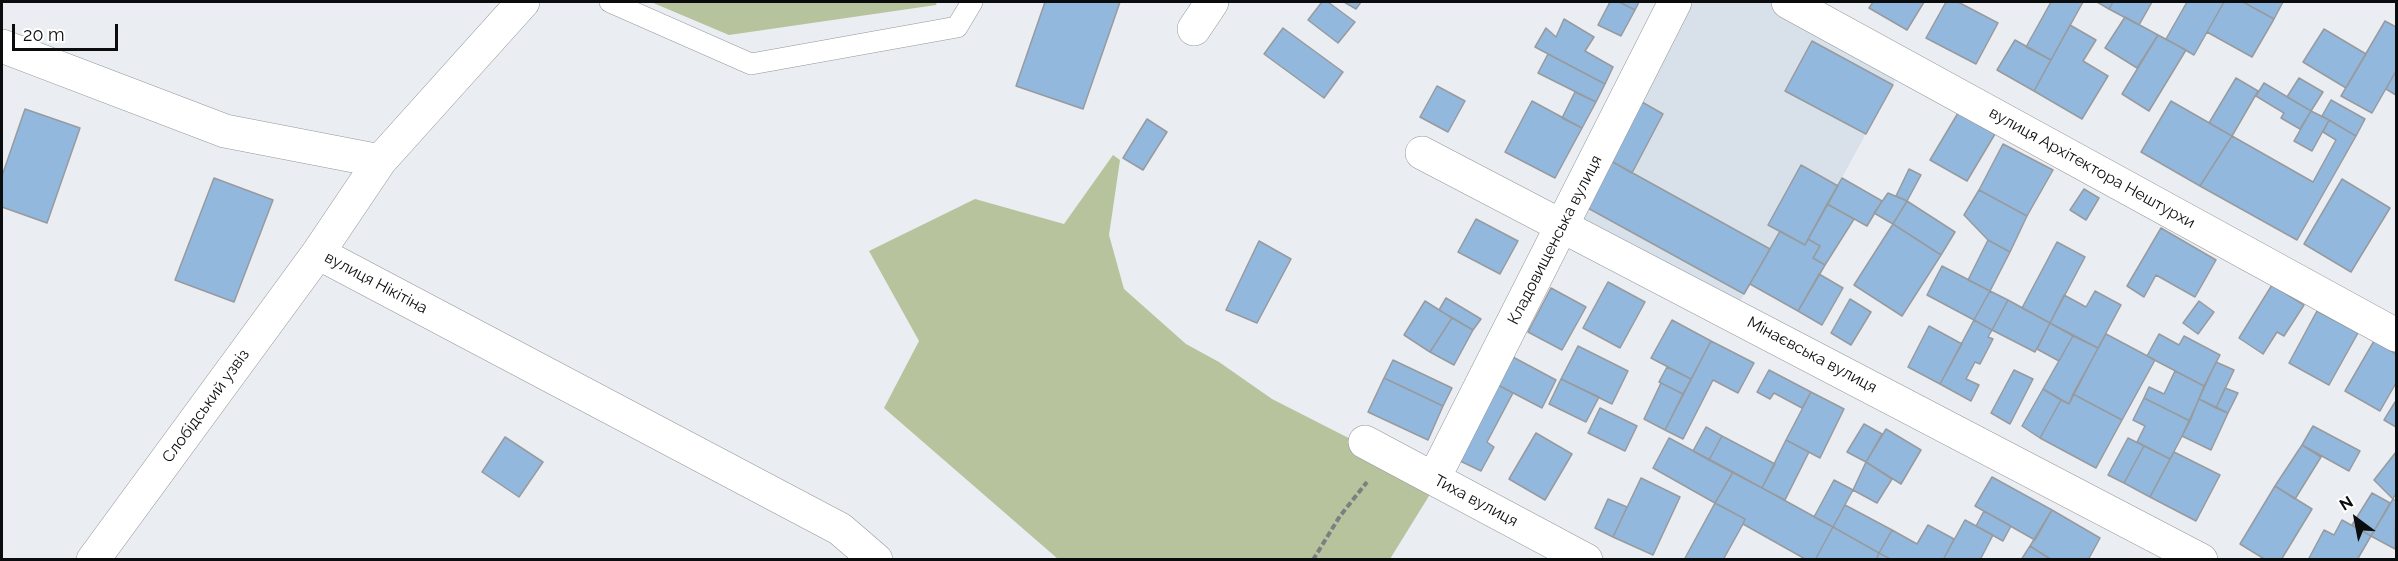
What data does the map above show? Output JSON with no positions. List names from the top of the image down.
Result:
{
  "streets": {
    "street": [
      "вулиця Архітектора Нештурхи",
      "Кладовищенська вулиця",
      "вулиця Нікітіна",
      "Мінаєвська вулиця",
      "Слобідський узвіз",
      "Тиха вулиця"
    ]
  },
  "crossings": [
    ["Кладовищенська вулиця", "Мінаєвська вулиця"],
    ["Кладовищенська вулиця", "Тиха вулиця"],
    ["вулиця Нікітіна", "Слобідський узвіз"]
  ],
  "scale_bar": "20 m",
  "north": "top left"
}
